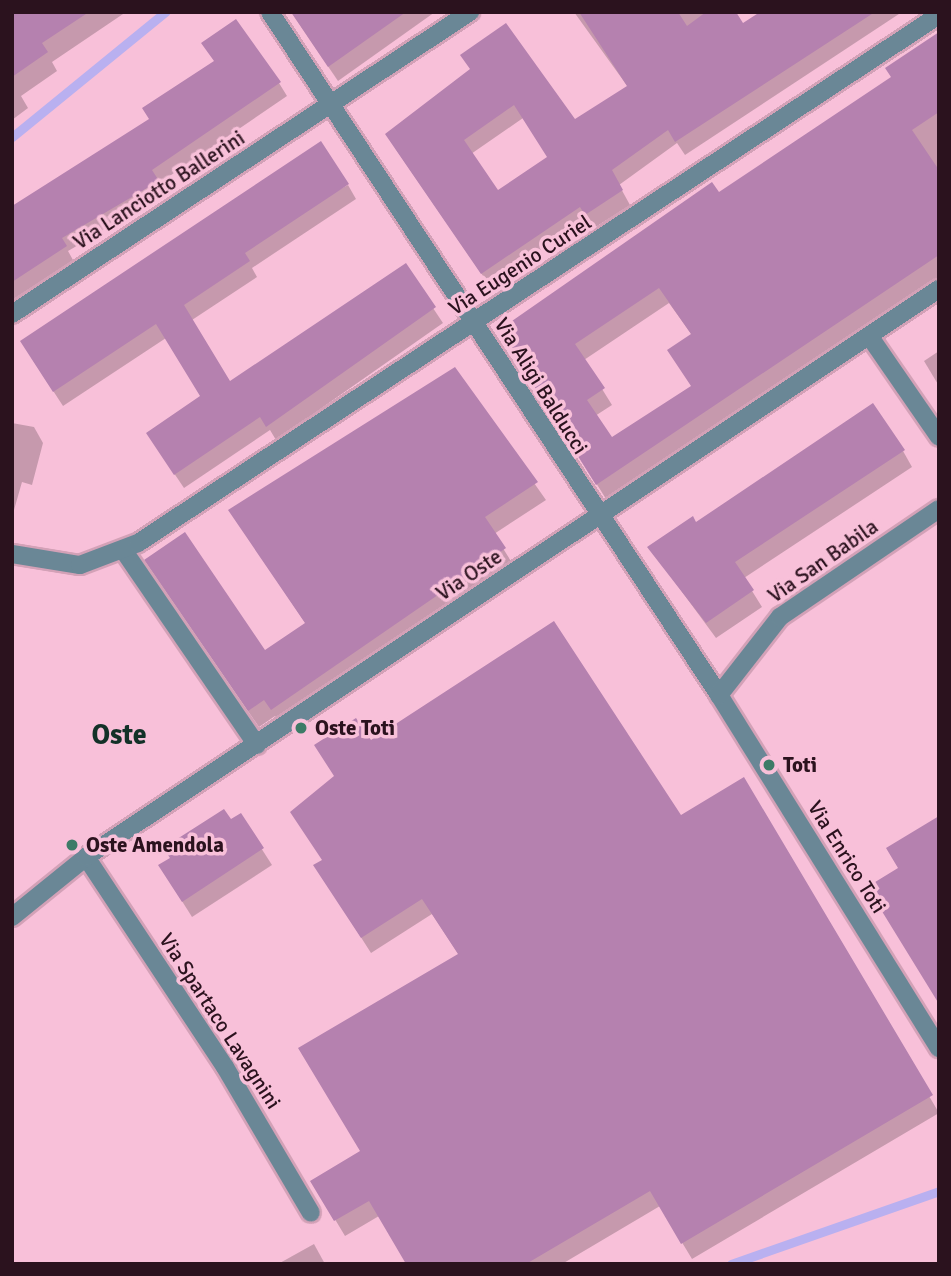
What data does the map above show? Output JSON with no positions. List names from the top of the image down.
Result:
{
  "streets": {
    "street": [
      "Via Lanciotto Ballerini",
      "Via Eugenio Curiel",
      "Via Aligi Balducci",
      "Via San Babila",
      "Via Oste",
      "Via Enrico Toti",
      "Via Spartaco Lavagnini"
    ]
  },
  "crossings": [
    ["Via Lanciotto Ballerini", "Via Aligi Balducci"],
    ["Via Eugenio Curiel", "Via Aligi Balducci"],
    ["Via Aligi Balducci", "Via Oste"],
    ["Via Aligi Balducci", "Via Enrico Toti"],
    ["Via San Babila", "Via Enrico Toti"],
    ["Via Oste", "Via Enrico Toti"],
    ["Via Oste", "Via Spartaco Lavagnini"]
  ],
  "districts": ["Oste"],
  "places": ["Oste Toti", "Toti", "Oste Amendola"]
}
